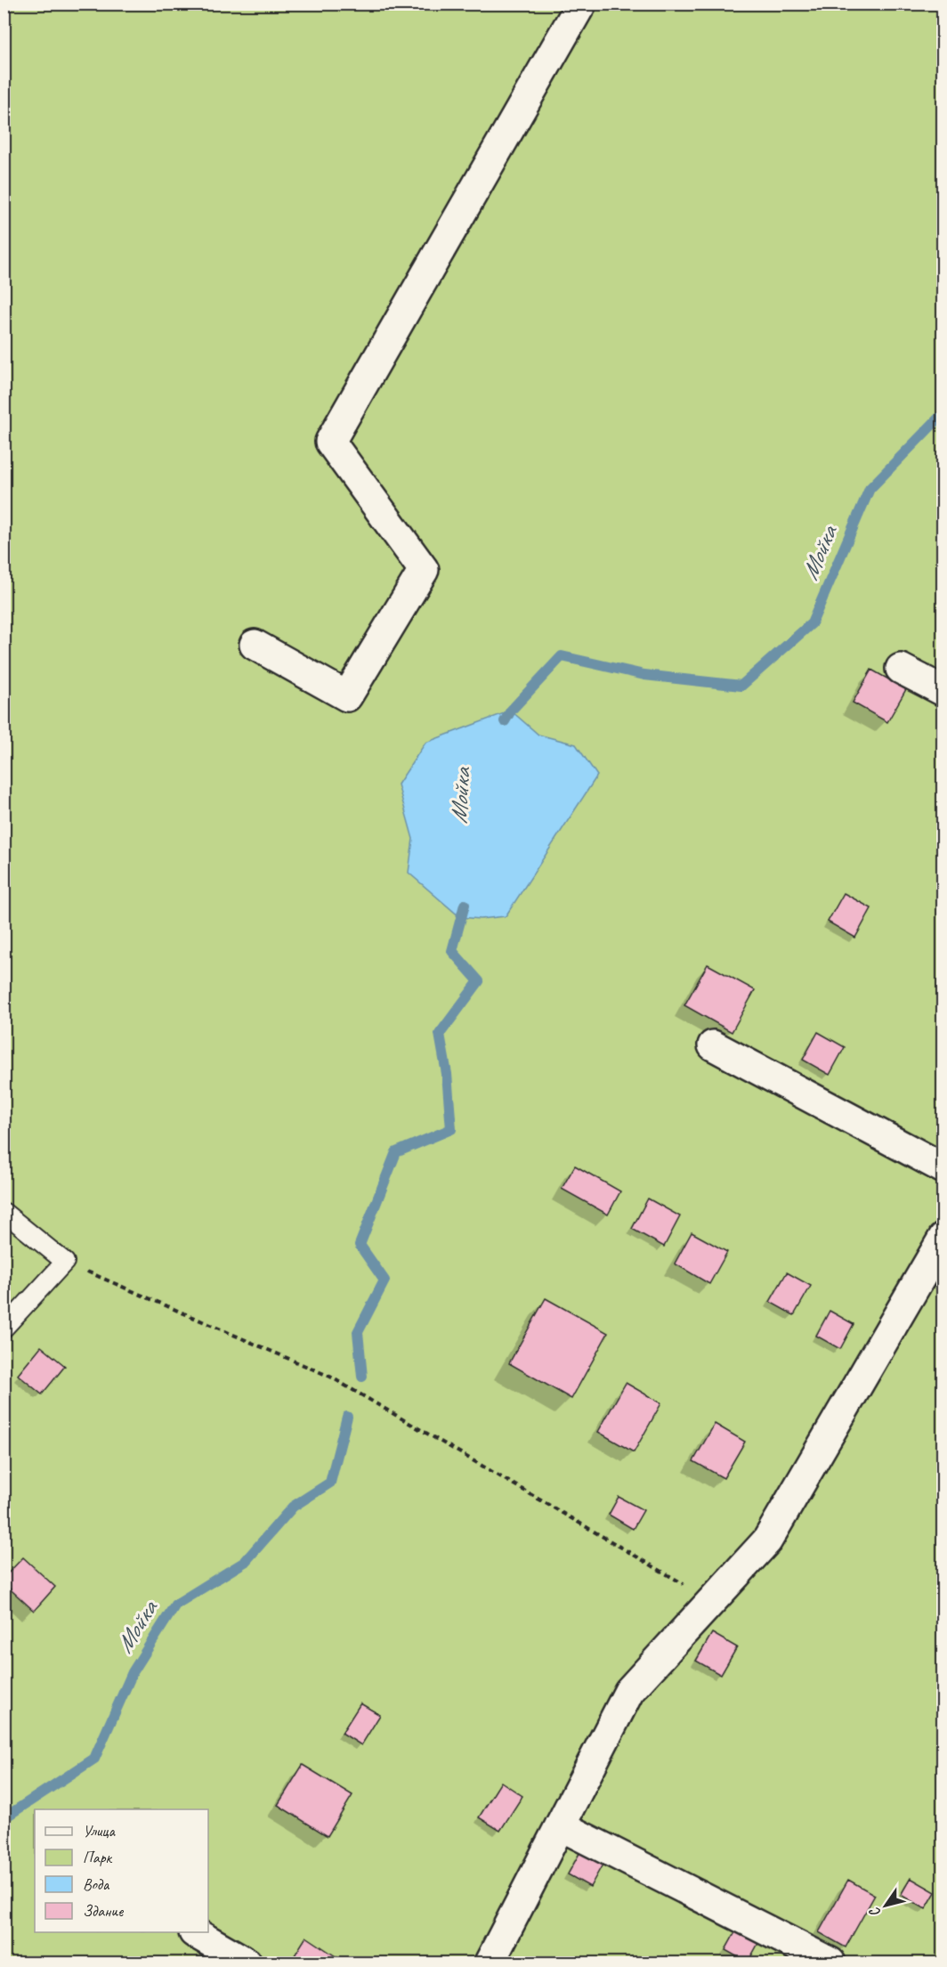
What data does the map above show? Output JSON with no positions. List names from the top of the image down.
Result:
{
  "water": ["Мойка"],
  "legend": [
    "Улица",
    "Парк",
    "Вода",
    "Здание"
  ],
  "north": "bottom left"
}
